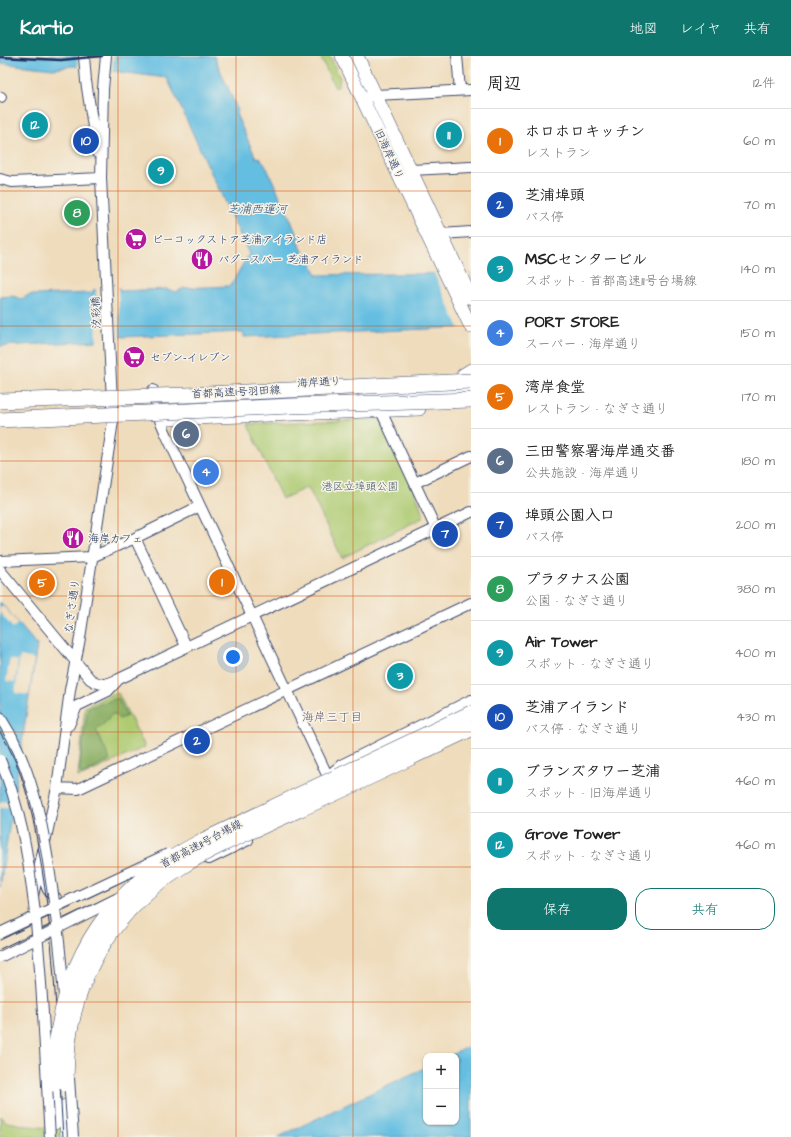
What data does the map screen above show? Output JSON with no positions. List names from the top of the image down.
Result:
{
  "streets": {
    "highway": ["首都高速1号羽田線", "首都高速11号台場線"],
    "main road": ["旧海岸通り", "海岸通り"],
    "street": ["汐彩橋", "なぎさ通り"]
  },
  "crossings": [
    ["汐彩橋", "なぎさ通り"],
    ["海岸通り", "首都高速1号羽田線"],
    ["海岸通り", "なぎさ通り"]
  ],
  "districts": ["海岸三丁目"],
  "water": ["芝浦西運河"],
  "parks": ["港区立埠頭公園"],
  "places": {
    "supermarket": ["ピーコックストア芝浦アイランド店", "セブン-イレブン"],
    "restaurant": ["バグースバー 芝浦アイランド", "海岸カフェ"]
  },
  "page": {
    "header": "Kartio",
    "nav": ["地図", "レイヤ", "共有"],
    "heading": ["周辺", "12件"],
    "list": [
      {
        "mark": "1",
        "name": "ホロホロキッチン",
        "note": "レストラン",
        "value": "60 m"
      },
      {
        "mark": "2",
        "name": "芝浦埠頭",
        "note": "バス停",
        "value": "70 m"
      },
      {
        "mark": "3",
        "name": "MSCセンタービル",
        "note": "スポット · 首都高速11号台場線",
        "value": "140 m"
      },
      {
        "mark": "4",
        "name": "PORT STORE",
        "note": "スーパー · 海岸通り",
        "value": "150 m"
      },
      {
        "mark": "5",
        "name": "湾岸食堂",
        "note": "レストラン · なぎさ通り",
        "value": "170 m"
      },
      {
        "mark": "6",
        "name": "三田警察署海岸通交番",
        "note": "公共施設 · 海岸通り",
        "value": "180 m"
      },
      {
        "mark": "7",
        "name": "埠頭公園入口",
        "note": "バス停",
        "value": "200 m"
      },
      {
        "mark": "8",
        "name": "プラタナス公園",
        "note": "公園 · なぎさ通り",
        "value": "380 m"
      },
      {
        "mark": "9",
        "name": "Air Tower",
        "note": "スポット · なぎさ通り",
        "value": "400 m"
      },
      {
        "mark": "10",
        "name": "芝浦アイランド",
        "note": "バス停 · なぎさ通り",
        "value": "430 m"
      },
      {
        "mark": "11",
        "name": "ブランズタワー芝浦",
        "note": "スポット · 旧海岸通り",
        "value": "460 m"
      },
      {
        "mark": "12",
        "name": "Grove Tower",
        "note": "スポット · なぎさ通り",
        "value": "460 m"
      }
    ],
    "pins": [
      "12",
      "11",
      "10",
      "9",
      "8",
      "6",
      "4",
      "7",
      "1",
      "5",
      "3",
      "2"
    ],
    "buttons": ["保存", "共有"],
    "map_buttons": ["+", "−"]
  }
}
